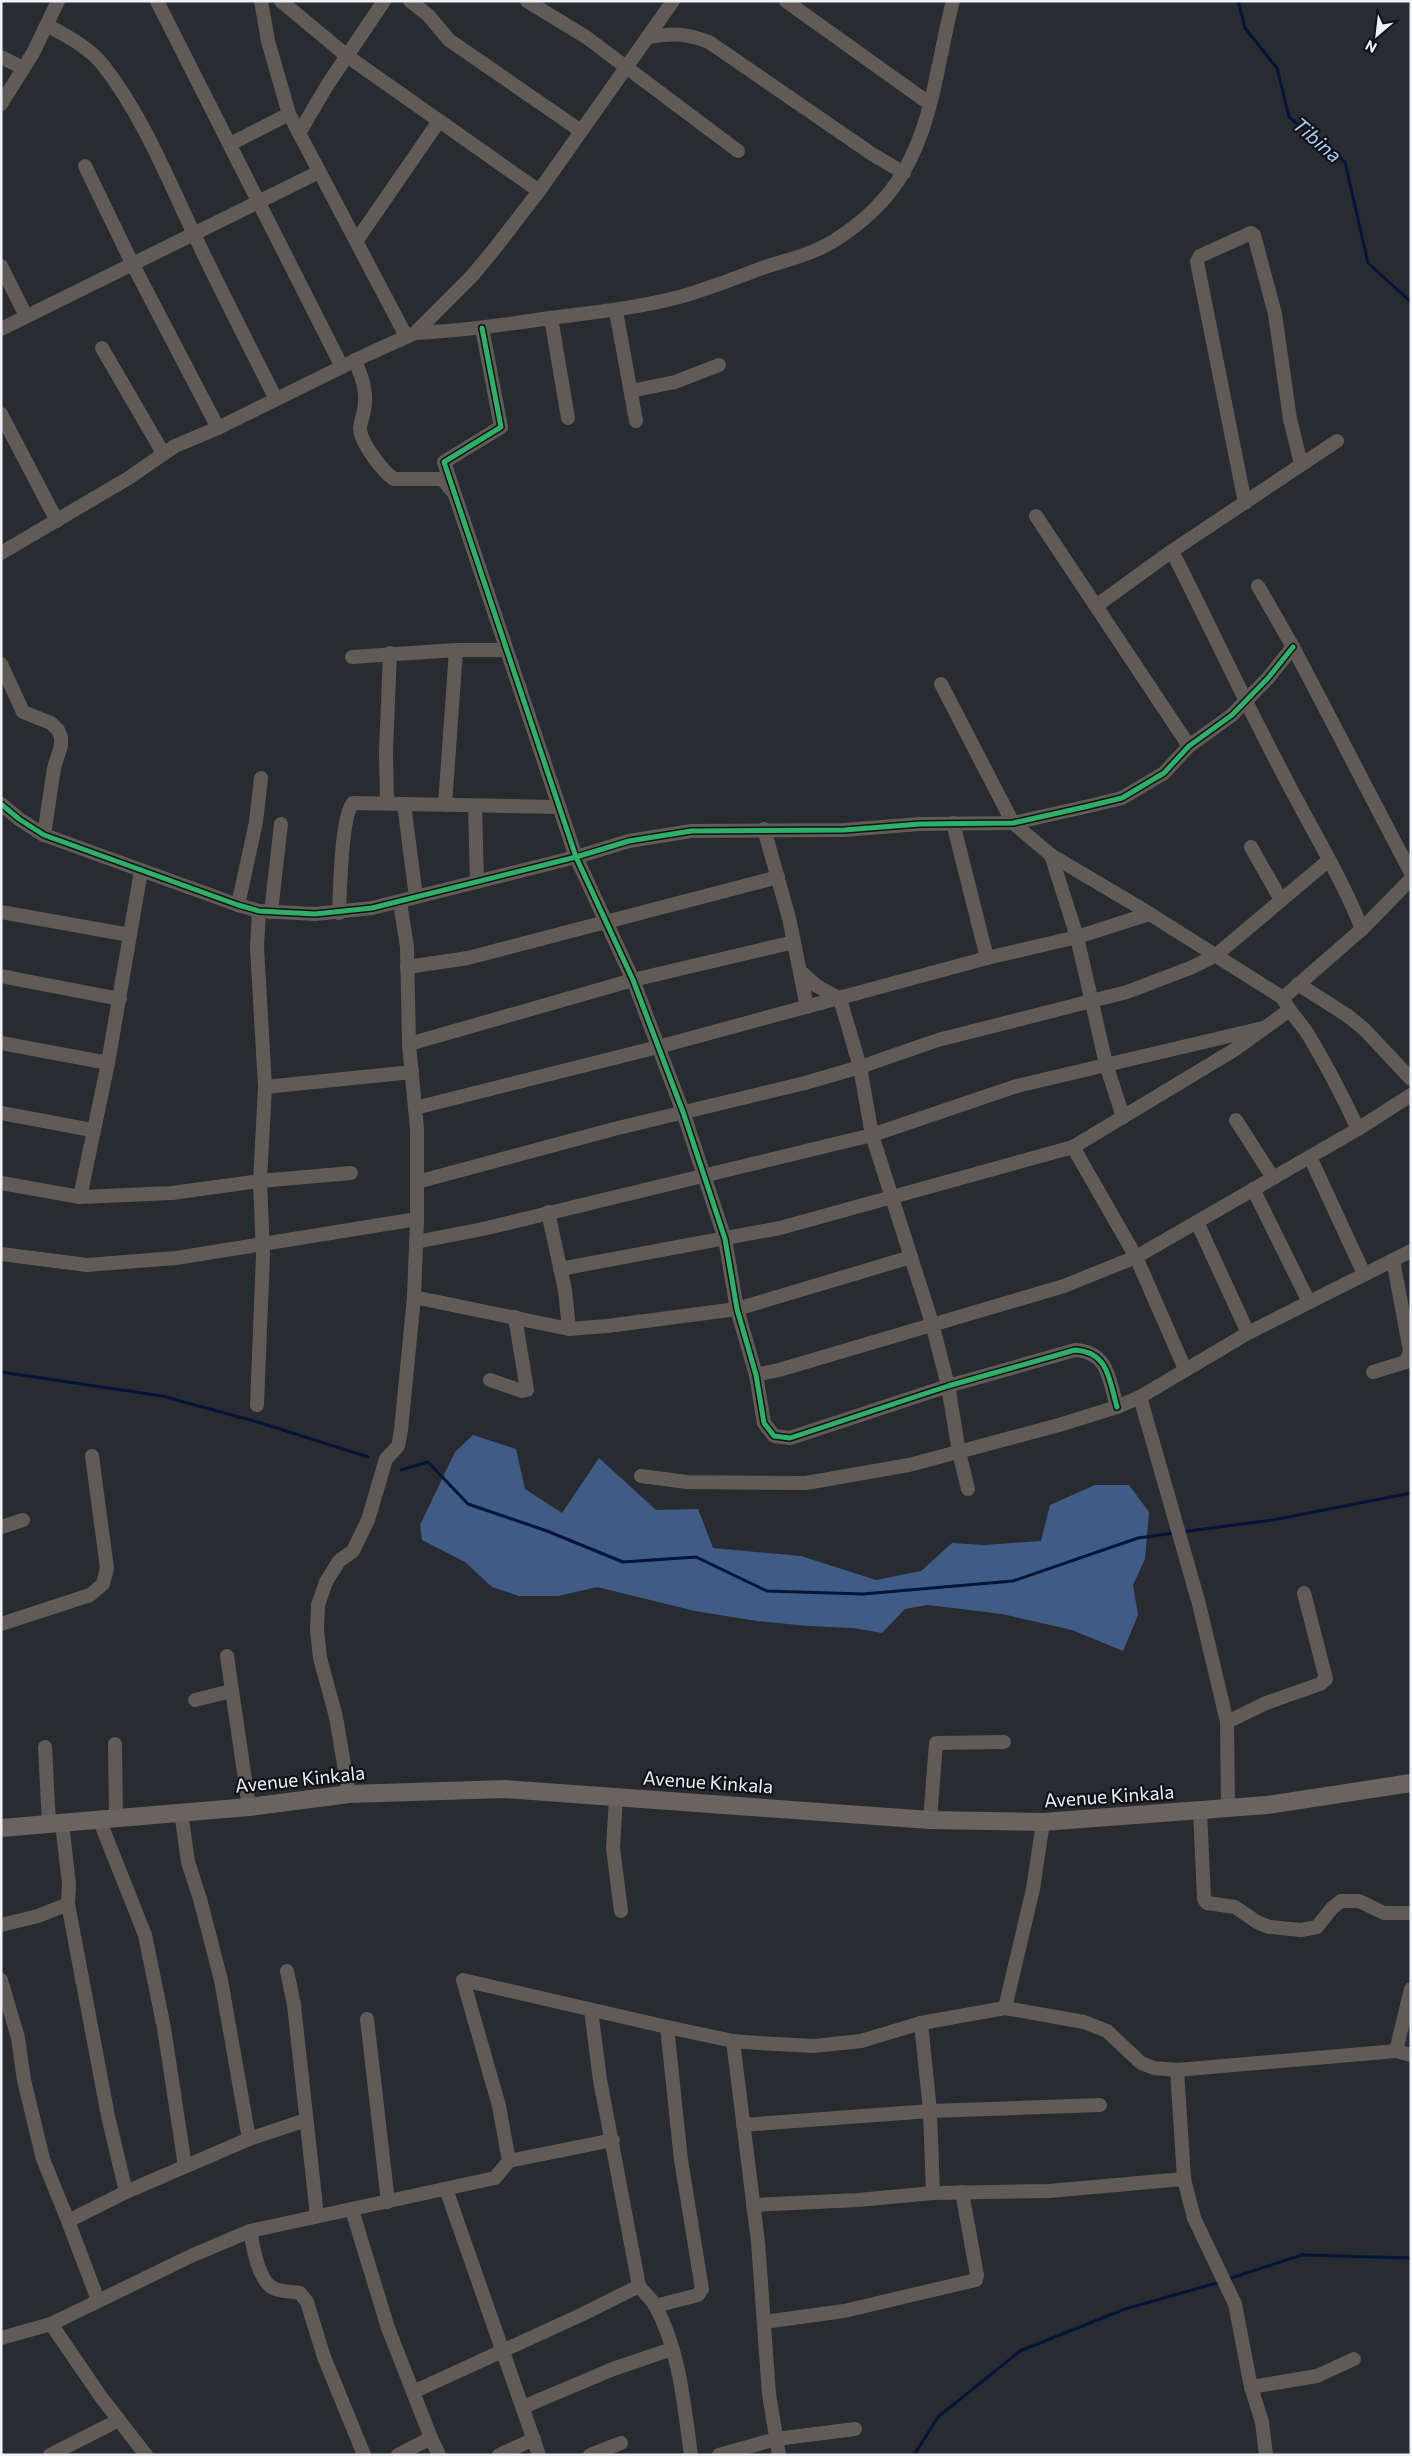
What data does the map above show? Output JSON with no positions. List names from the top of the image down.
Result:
{
  "streets": {
    "main road": ["Avenue Kinkala"]
  },
  "water": ["Tibina"],
  "north": "bottom left"
}
